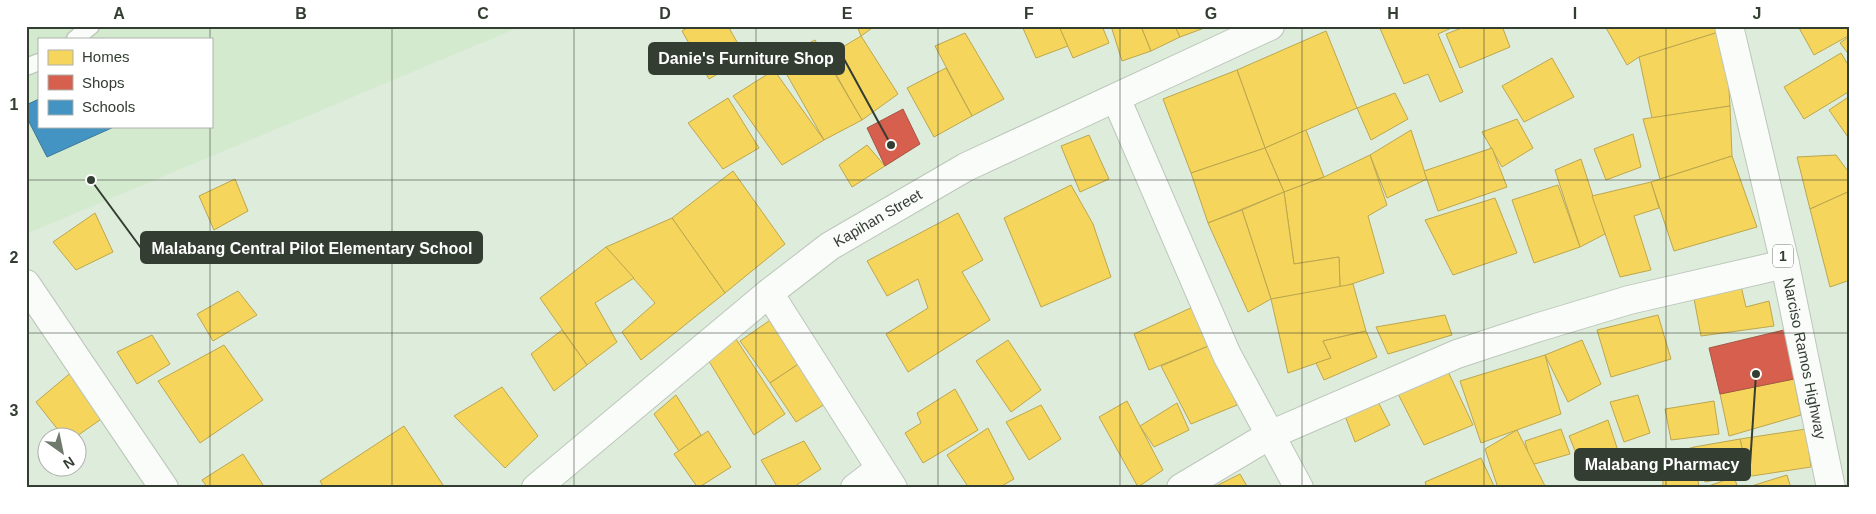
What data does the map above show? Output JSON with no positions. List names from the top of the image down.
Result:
{
  "streets": {
    "main road": ["Kapihan Street", "1", "Narciso Ramos Highway"]
  },
  "places": ["Danie's Furniture Shop", "Malabang Central Pilot Elementary School", "Malabang Pharmacy"],
  "legend": ["Homes", "Shops", "Schools"],
  "north": "bottom right",
  "grid": {
    "columns": [
      "A",
      "B",
      "C",
      "D",
      "E",
      "F",
      "G",
      "H",
      "I",
      "J"
    ],
    "rows": ["1", "2", "3"]
  }
}
